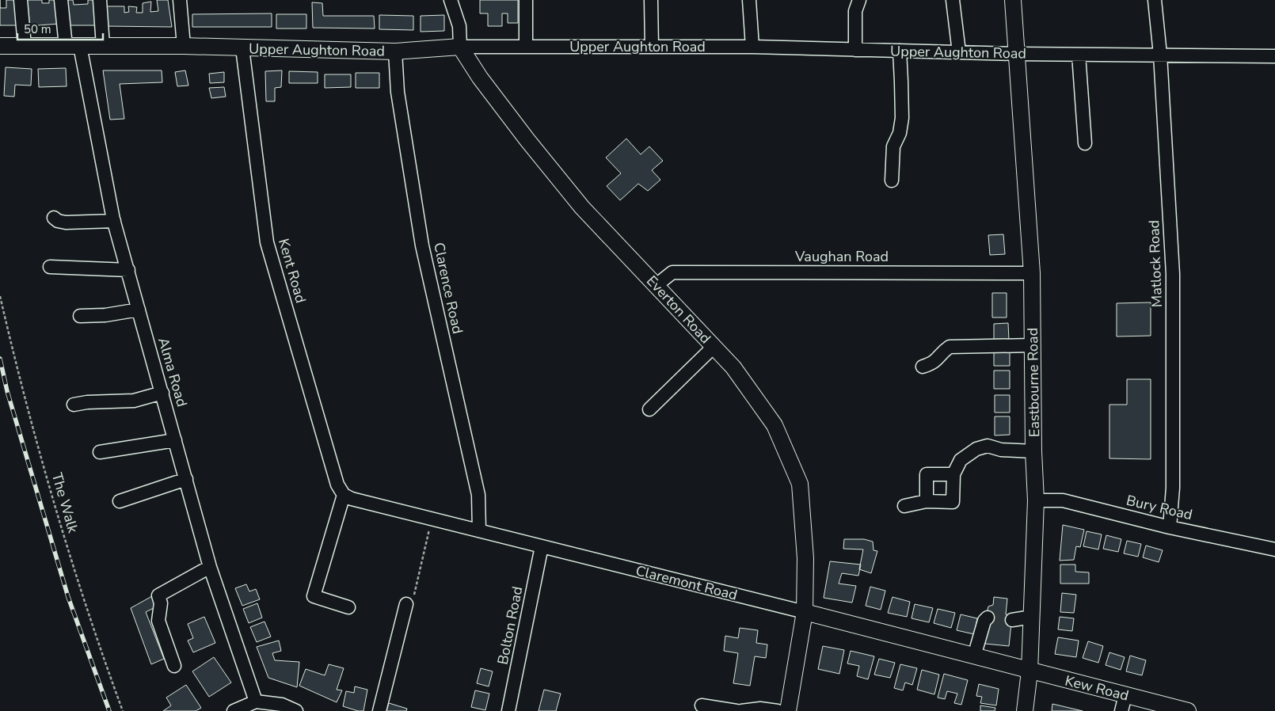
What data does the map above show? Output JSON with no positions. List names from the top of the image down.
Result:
{
  "streets": {
    "main road": [
      "Upper Aughton Road",
      "Everton Road",
      "Eastbourne Road",
      "Claremont Road",
      "Kew Road"
    ],
    "street": [
      "Vaughan Road",
      "Matlock Road",
      "Kent Road",
      "Clarence Road",
      "Alma Road",
      "Bury Road",
      "Bolton Road"
    ],
    "path": ["The Walk"]
  },
  "crossings": [
    ["Upper Aughton Road", "Matlock Road"],
    ["Upper Aughton Road", "Kent Road"],
    ["Upper Aughton Road", "Clarence Road"],
    ["Upper Aughton Road", "Everton Road"],
    ["Upper Aughton Road", "Alma Road"],
    ["Upper Aughton Road", "Eastbourne Road"],
    ["Vaughan Road", "Everton Road"],
    ["Vaughan Road", "Eastbourne Road"],
    ["Matlock Road", "Bury Road"],
    ["Kent Road", "Claremont Road"],
    ["Clarence Road", "Claremont Road"],
    ["Everton Road", "Claremont Road"],
    ["Eastbourne Road", "Bury Road"],
    ["Eastbourne Road", "Claremont Road"],
    ["Eastbourne Road", "Kew Road"],
    ["Claremont Road", "Bolton Road"],
    ["Claremont Road", "Kew Road"]
  ],
  "scale_bar": "50 m"
}
